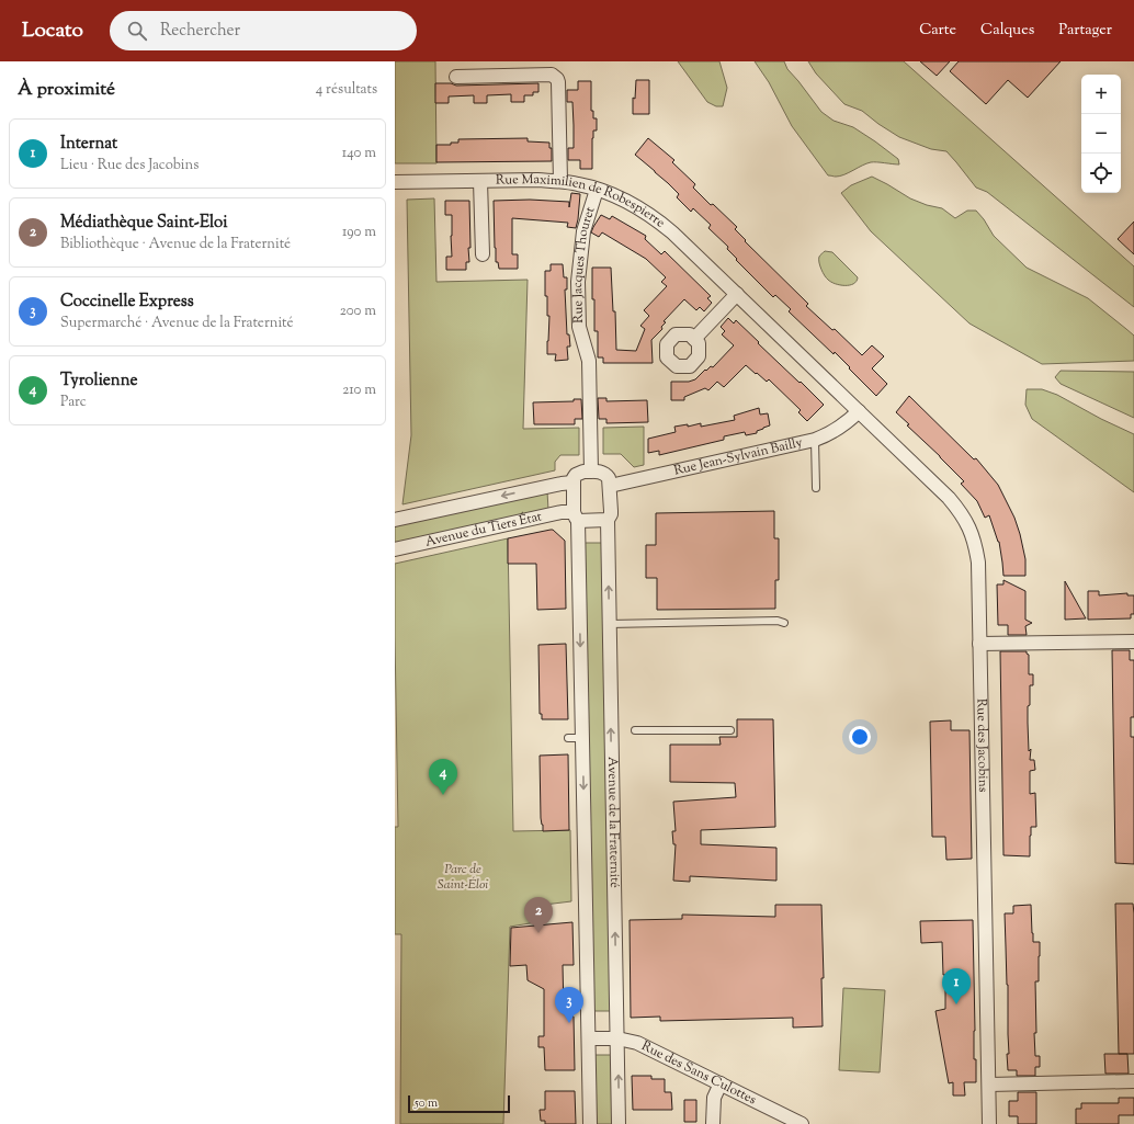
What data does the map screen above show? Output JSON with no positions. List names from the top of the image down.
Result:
{
  "streets": {
    "street": [
      "Rue Maximilien de Robespierre",
      "Rue Jacques Thouret",
      "Rue Jean-Sylvain Bailly",
      "Avenue du Tiers État",
      "Rue des Jacobins",
      "Avenue de la Fraternité",
      "Rue des Sans Culottes"
    ]
  },
  "crossings": [
    ["Rue Maximilien de Robespierre", "Rue Jacques Thouret"],
    ["Rue Maximilien de Robespierre", "Rue Jean-Sylvain Bailly"],
    ["Rue Maximilien de Robespierre", "Rue des Jacobins"],
    ["Rue Jacques Thouret", "Rue Jean-Sylvain Bailly"],
    ["Rue Jacques Thouret", "Avenue du Tiers État"],
    ["Rue Jacques Thouret", "Avenue de la Fraternité"],
    ["Rue Jean-Sylvain Bailly", "Avenue du Tiers État"],
    ["Rue Jean-Sylvain Bailly", "Rue des Jacobins"],
    ["Rue Jean-Sylvain Bailly", "Avenue de la Fraternité"],
    ["Avenue du Tiers État", "Avenue de la Fraternité"],
    ["Avenue de la Fraternité", "Rue des Sans Culottes"]
  ],
  "parks": ["Parc de Saint-Éloi"],
  "scale_bar": "50 m",
  "page": {
    "header": "Locato",
    "search": "Rechercher",
    "nav": ["Carte", "Calques", "Partager"],
    "heading": ["À proximité", "4 résultats"],
    "map_buttons": ["+", "−"],
    "list": [
      {
        "mark": "1",
        "name": "Internat",
        "note": "Lieu · Rue des Jacobins",
        "value": "140 m"
      },
      {
        "mark": "2",
        "name": "Médiathèque Saint-Eloi",
        "note": "Bibliothèque · Avenue de la Fraternité",
        "value": "190 m"
      },
      {
        "mark": "3",
        "name": "Coccinelle Express",
        "note": "Supermarché · Avenue de la Fraternité",
        "value": "200 m"
      },
      {
        "mark": "4",
        "name": "Tyrolienne",
        "note": "Parc",
        "value": "210 m"
      }
    ],
    "pins": [
      "4",
      "2",
      "1",
      "3"
    ],
    "scale": "50 m"
  }
}
